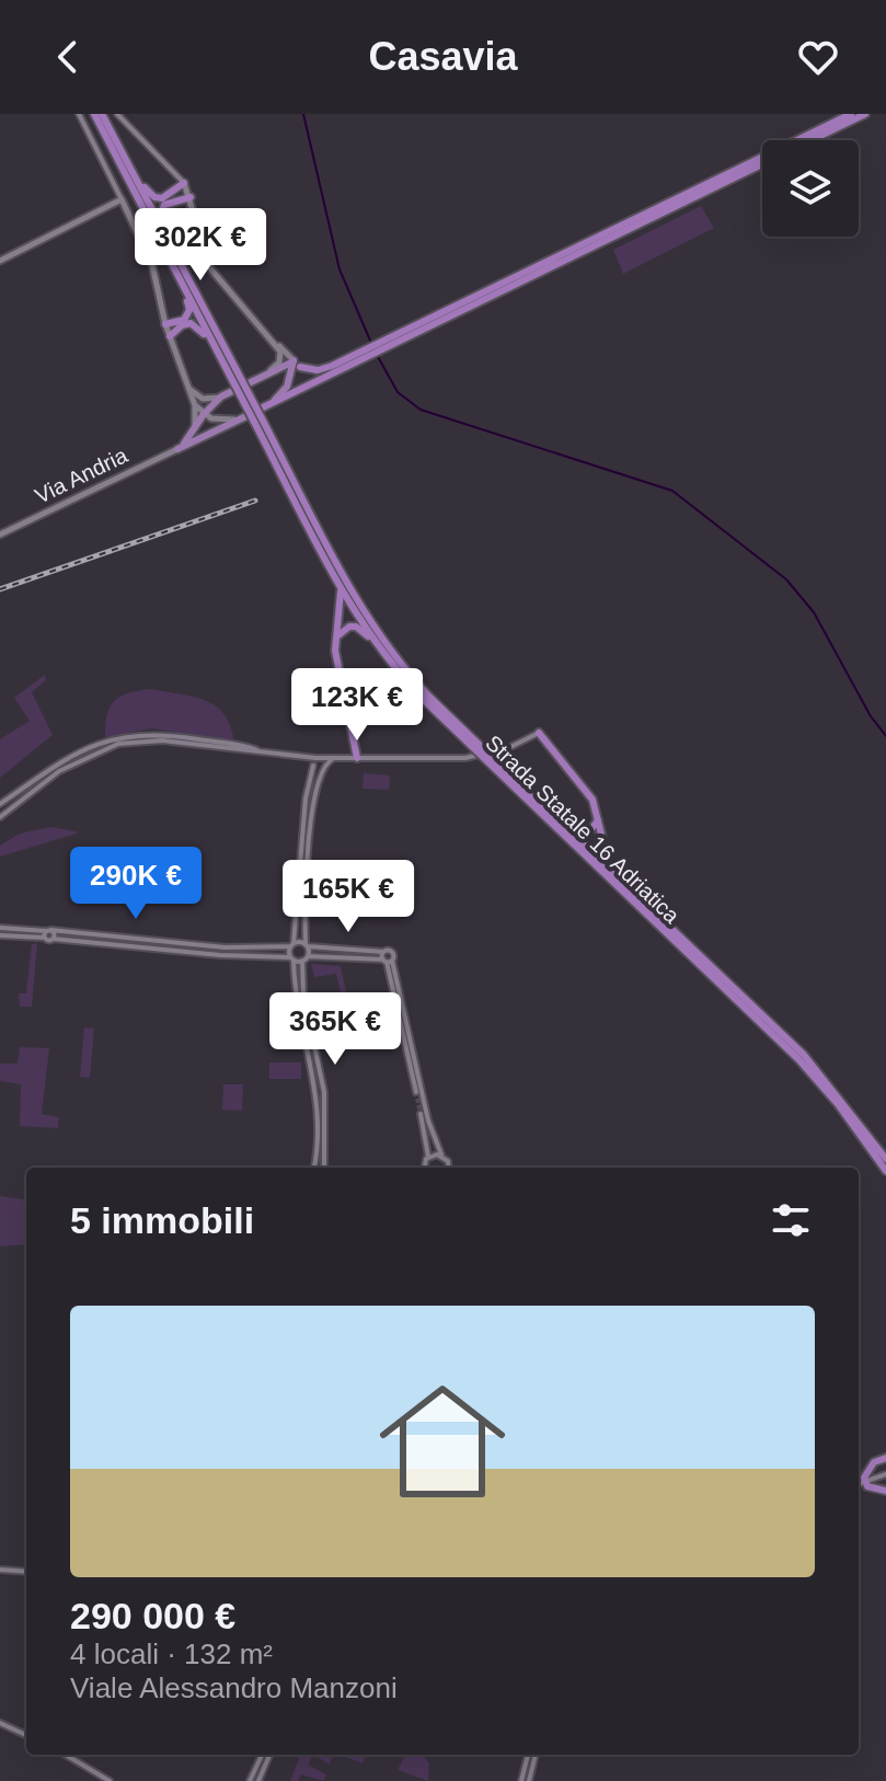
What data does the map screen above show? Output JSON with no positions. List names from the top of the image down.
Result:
{
  "streets": {
    "highway": ["Strada Statale 16 Adriatica"],
    "main road": ["Via Andria"]
  },
  "page": {
    "header": "Casavia",
    "price": [
      "302K €",
      "123K €",
      "290K €",
      "165K €",
      "365K €"
    ],
    "heading": "5 immobili",
    "list": [
      {
        "name": "290 000 €",
        "note": "4 locali · 132 m² · Viale Alessandro Manzoni"
      }
    ]
  }
}
